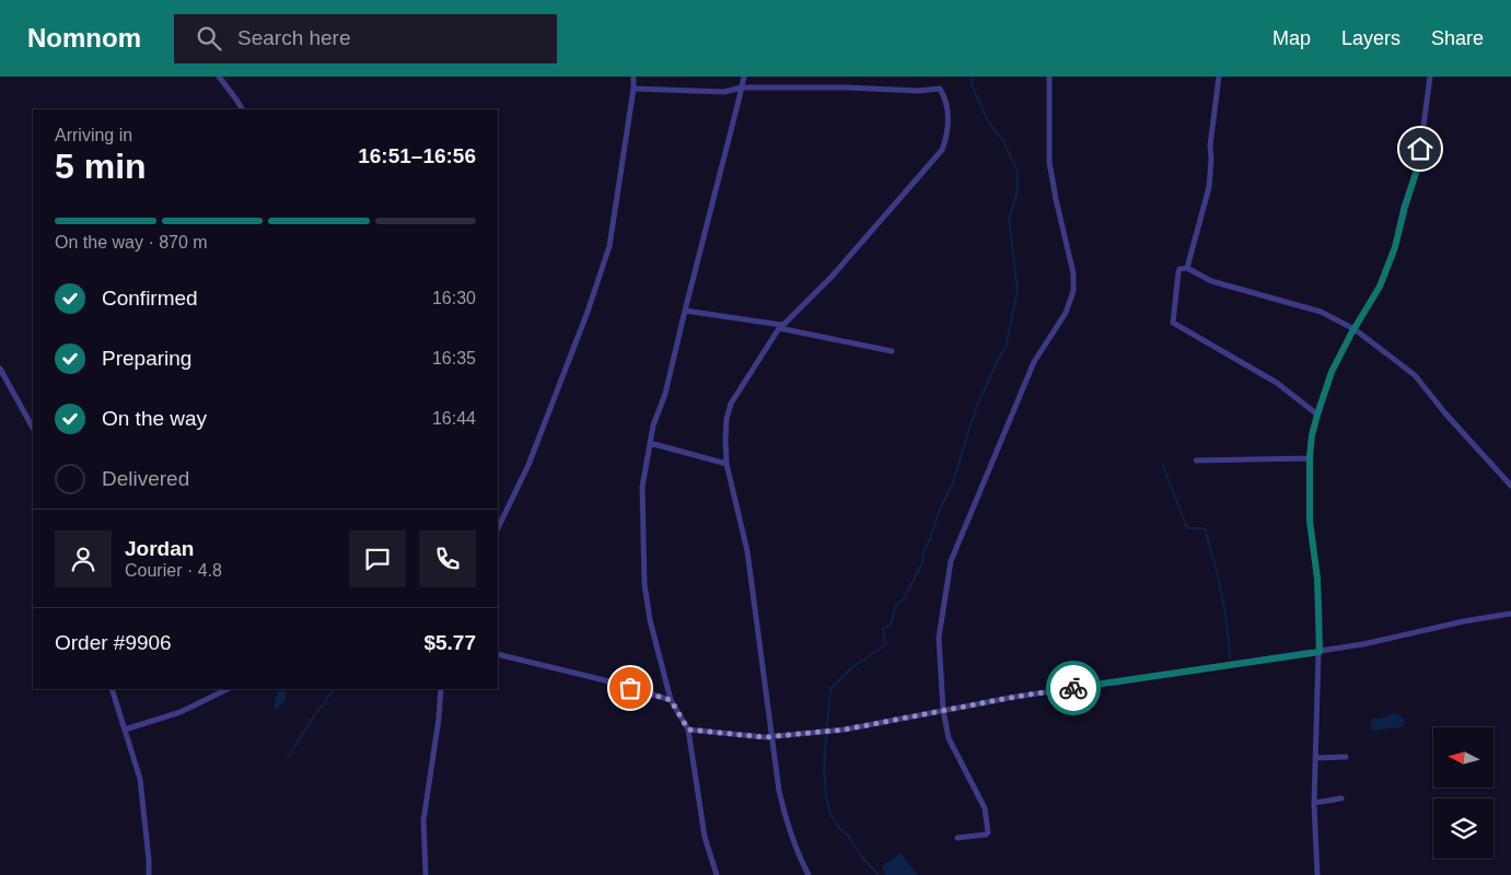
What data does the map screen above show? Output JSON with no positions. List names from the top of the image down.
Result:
{
  "north": "left",
  "page": {
    "header": "Nomnom",
    "search": "Search here",
    "nav": ["Map", "Layers", "Share"],
    "heading": ["5 min", "Arriving in", "16:51–16:56"],
    "panel": [
      "Jordan",
      "Courier · 4.8",
      "Order #9906",
      "$5.77"
    ],
    "bar": "On the way · 870 m",
    "list": [
      ["Confirmed", "16:30"],
      ["Preparing", "16:35"],
      ["On the way", "16:44"],
      "Delivered"
    ]
  }
}
